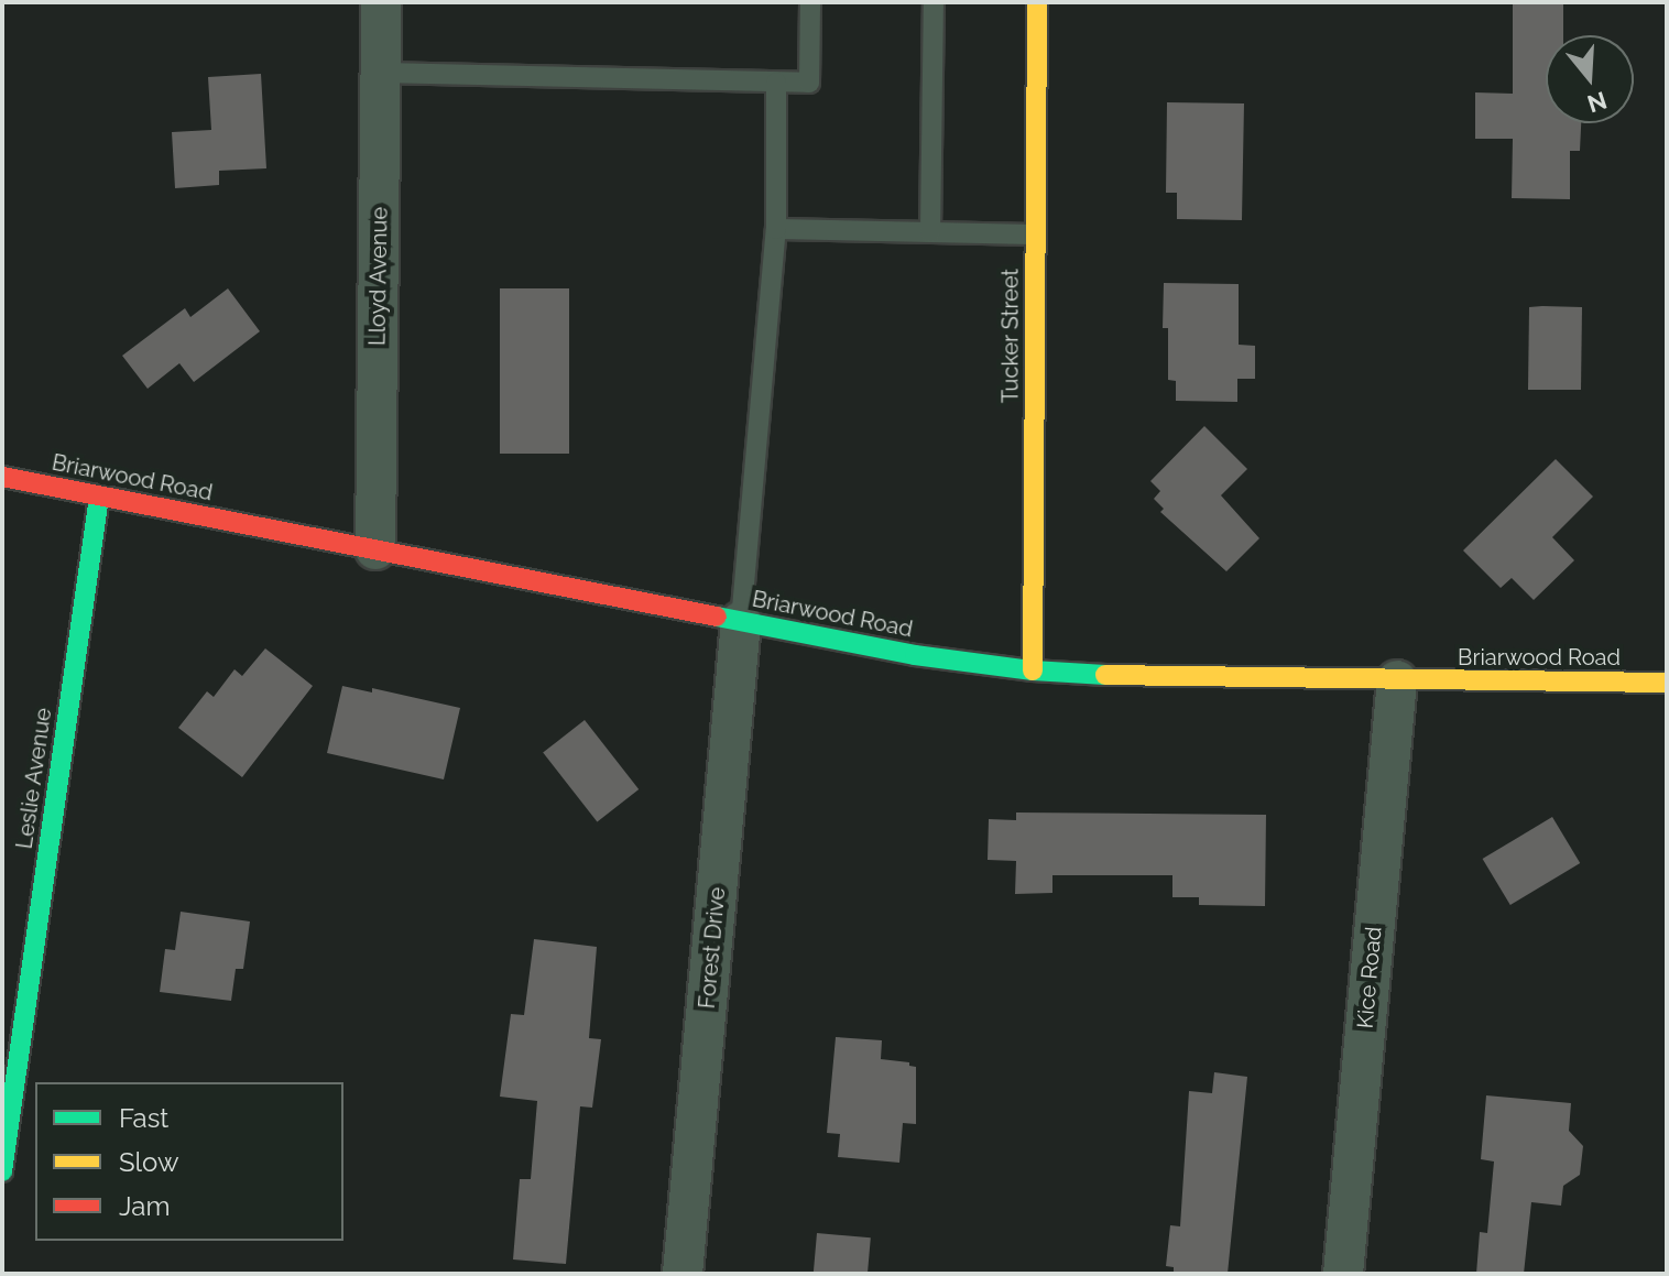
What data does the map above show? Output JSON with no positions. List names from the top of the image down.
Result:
{
  "streets": {
    "street": [
      "Lloyd Avenue",
      "Tucker Street",
      "Briarwood Road",
      "Leslie Avenue",
      "Forest Drive",
      "Kice Road"
    ]
  },
  "crossings": [
    ["Lloyd Avenue", "Briarwood Road"],
    ["Tucker Street", "Briarwood Road"],
    ["Briarwood Road", "Leslie Avenue"],
    ["Briarwood Road", "Forest Drive"],
    ["Briarwood Road", "Kice Road"]
  ],
  "legend": ["Fast", "Slow", "Jam"],
  "north": "bottom"
}
